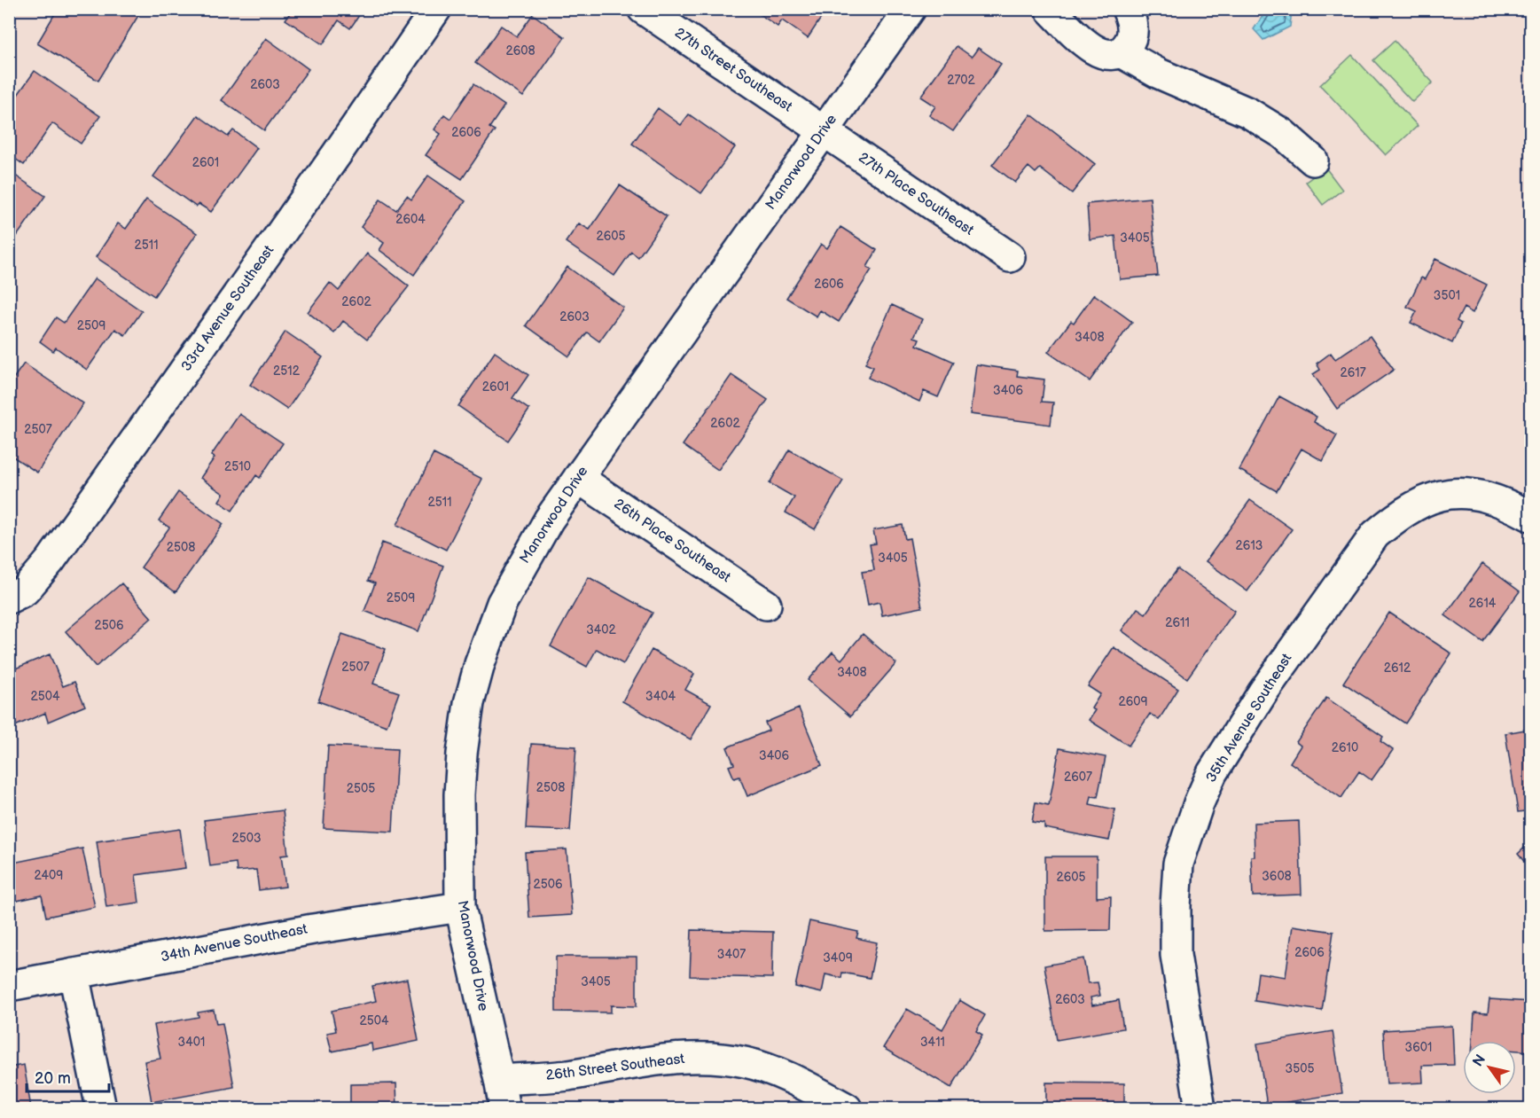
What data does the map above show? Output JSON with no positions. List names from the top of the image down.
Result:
{
  "streets": {
    "street": [
      "27th Street Southeast",
      "Manorwood Drive",
      "27th Place Southeast",
      "33rd Avenue Southeast",
      "26th Place Southeast",
      "35th Avenue Southeast",
      "34th Avenue Southeast",
      "26th Street Southeast"
    ]
  },
  "crossings": [
    ["27th Street Southeast", "Manorwood Drive"],
    ["27th Street Southeast", "27th Place Southeast"],
    ["Manorwood Drive", "27th Place Southeast"],
    ["Manorwood Drive", "26th Place Southeast"],
    ["Manorwood Drive", "34th Avenue Southeast"],
    ["Manorwood Drive", "26th Street Southeast"]
  ],
  "house_numbers": [
    "2608",
    "2702",
    "2603",
    "2606",
    "2601",
    "2604",
    "2605",
    "3405",
    "2511",
    "2606",
    "3501",
    "2602",
    "2603",
    "2509",
    "3408",
    "2512",
    "2617",
    "2601",
    "3406",
    "2602",
    "2507",
    "2510",
    "2511",
    "2613",
    "2508",
    "3405",
    "2509",
    "2614",
    "2611",
    "2506",
    "3402",
    "2507",
    "2612",
    "3408",
    "2504",
    "3404",
    "2609",
    "2610",
    "3406",
    "2607",
    "2508",
    "2505",
    "2503",
    "2409",
    "3608",
    "2605",
    "2506",
    "2606",
    "3407",
    "3409",
    "3405",
    "2603",
    "2504",
    "3401",
    "3411",
    "3601",
    "3505"
  ],
  "scale_bar": "20 m",
  "north": "top left"
}
